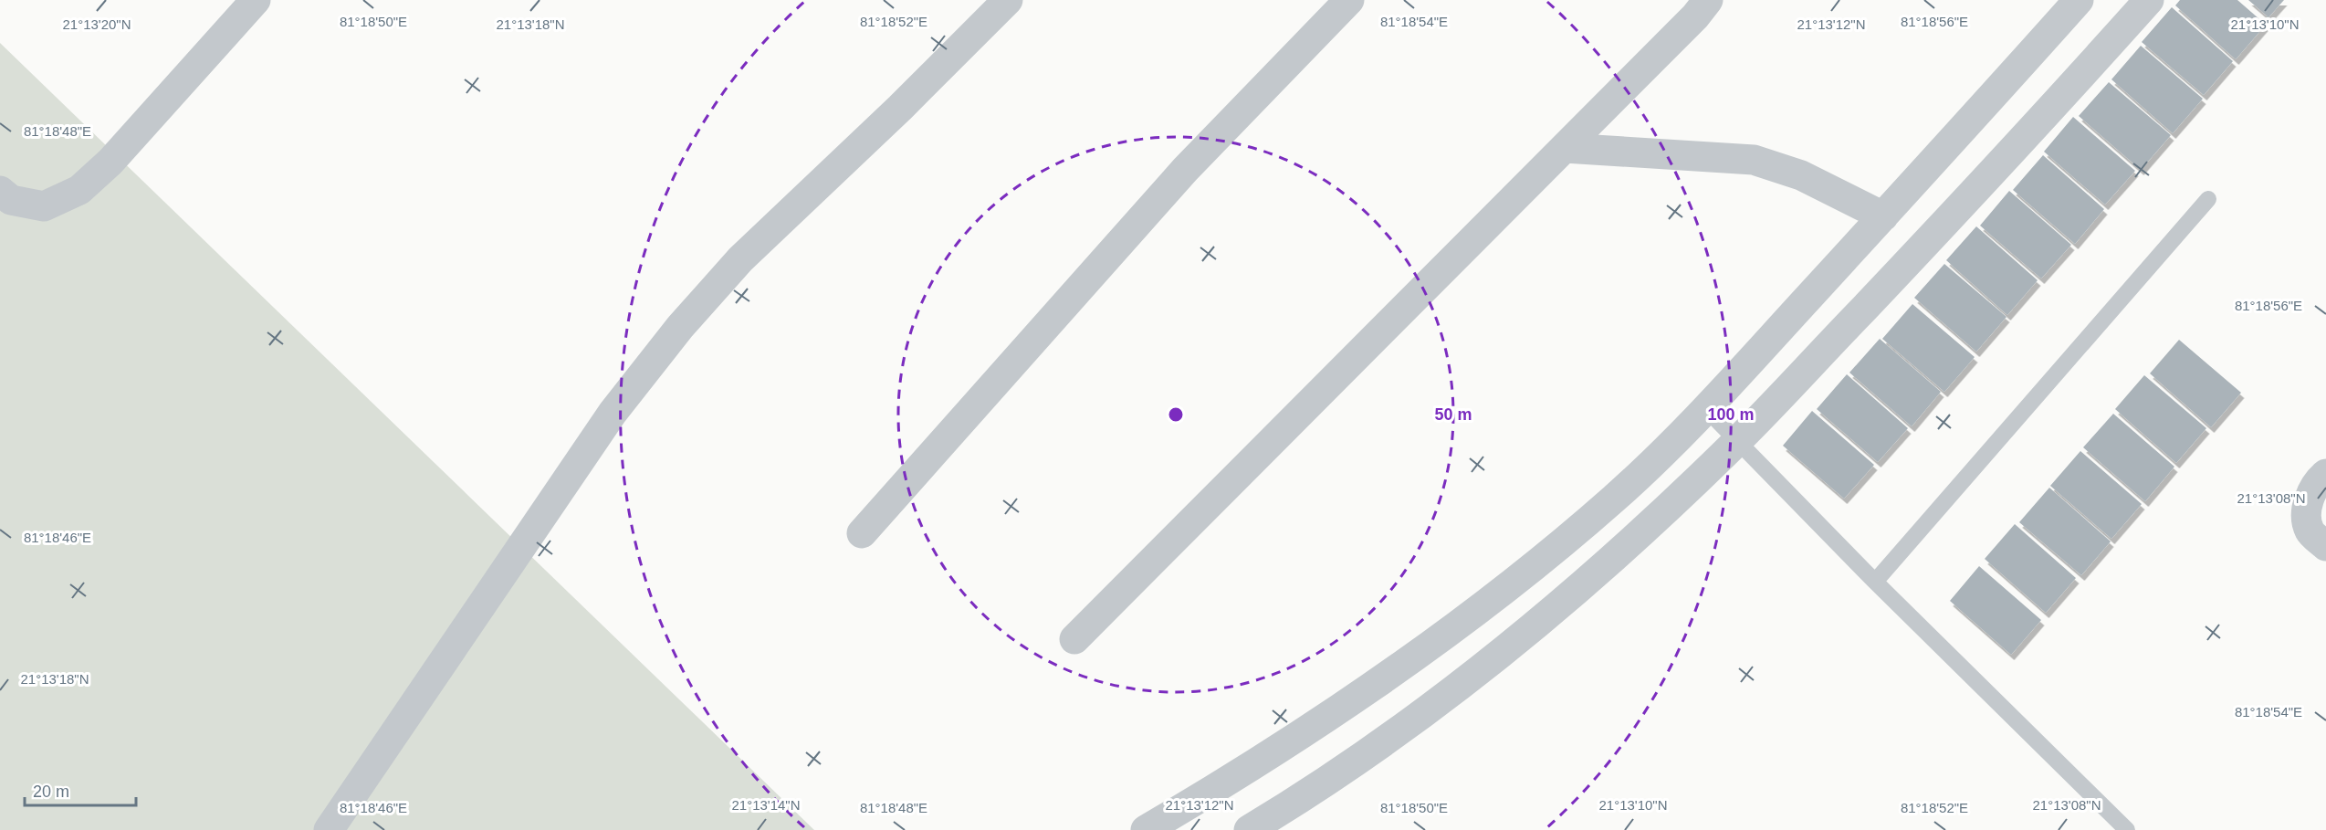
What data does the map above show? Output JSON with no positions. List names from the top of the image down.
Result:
{
  "scale_bar": "20 m",
  "coordinates": [
    "81°18'50\"E",
    "81°18'52\"E",
    "81°18'56\"E",
    "81°18'54\"E",
    "21°13'20\"N",
    "21°13'18\"N",
    "21°13'12\"N",
    "21°13'10\"N",
    "81°18'48\"E",
    "21°13'08\"N",
    "81°18'46\"E",
    "21°13'14\"N"
  ],
  "rings": ["50 m", "100 m"]
}
